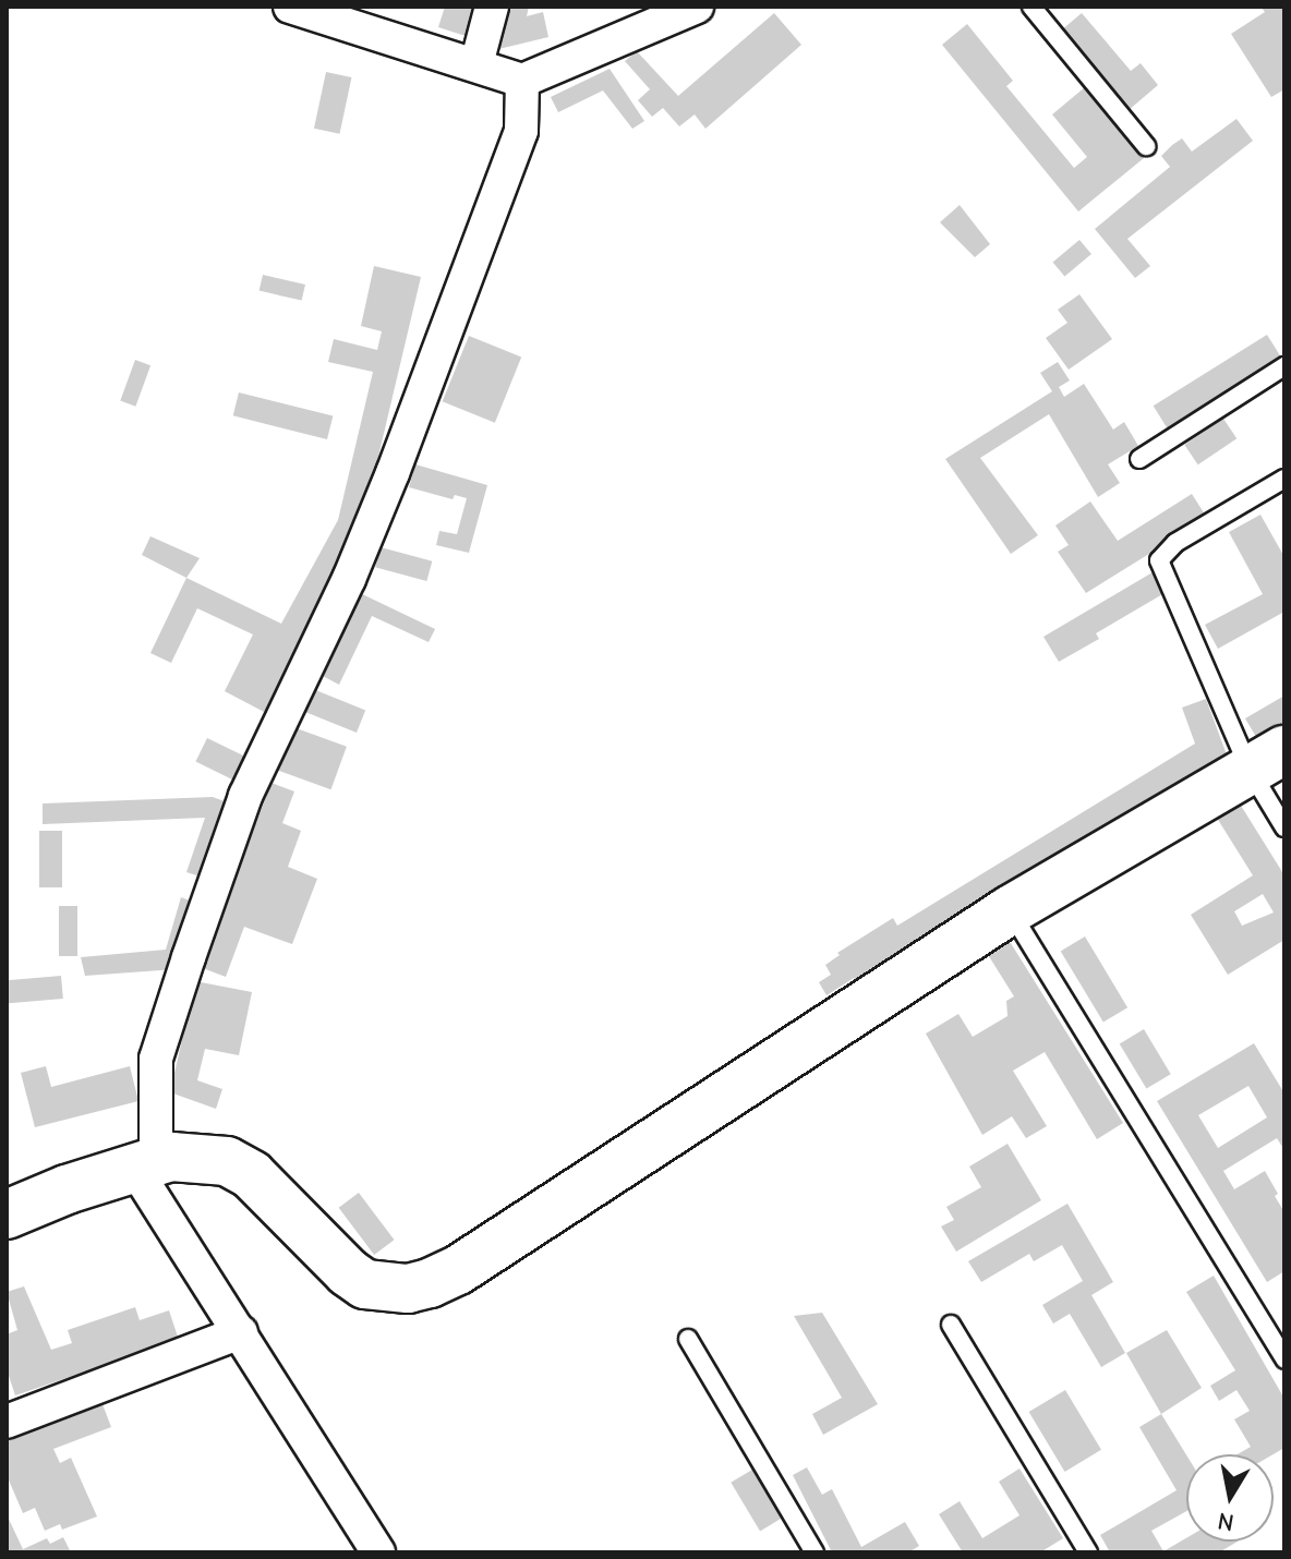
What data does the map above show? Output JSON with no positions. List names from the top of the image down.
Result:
{
  "north": "bottom"
}
